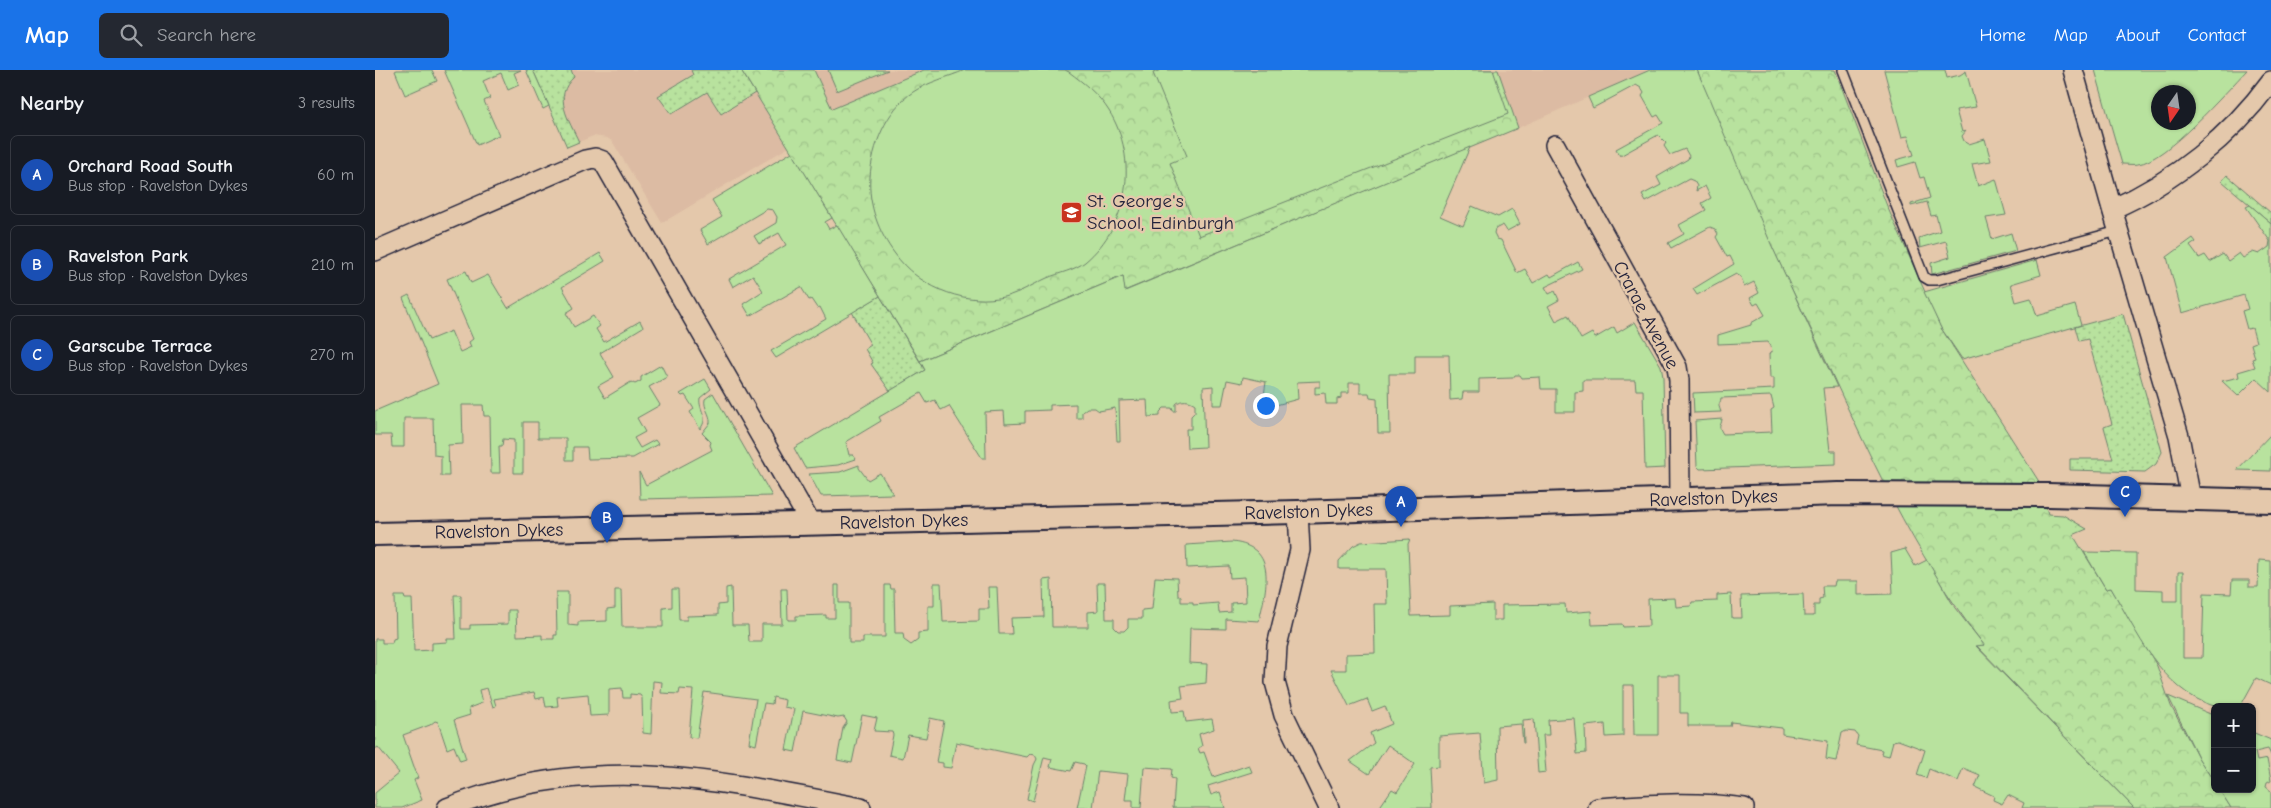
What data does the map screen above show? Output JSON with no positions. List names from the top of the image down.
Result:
{
  "streets": {
    "street": ["Crarae Avenue", "Ravelston Dykes"]
  },
  "crossings": [
    ["Crarae Avenue", "Ravelston Dykes"]
  ],
  "places": {
    "school or university": ["St. George's School, Edinburgh"]
  },
  "north": "bottom",
  "page": {
    "header": "Map",
    "search": "Search here",
    "nav": [
      "Home",
      "Map",
      "About",
      "Contact"
    ],
    "heading": ["Nearby", "3 results"],
    "list": [
      {
        "mark": "A",
        "name": "Orchard Road South",
        "note": "Bus stop · Ravelston Dykes",
        "value": "60 m"
      },
      {
        "mark": "B",
        "name": "Ravelston Park",
        "note": "Bus stop · Ravelston Dykes",
        "value": "210 m"
      },
      {
        "mark": "C",
        "name": "Garscube Terrace",
        "note": "Bus stop · Ravelston Dykes",
        "value": "270 m"
      }
    ],
    "pins": ["C", "A", "B"],
    "map_buttons": ["+", "−"]
  }
}
